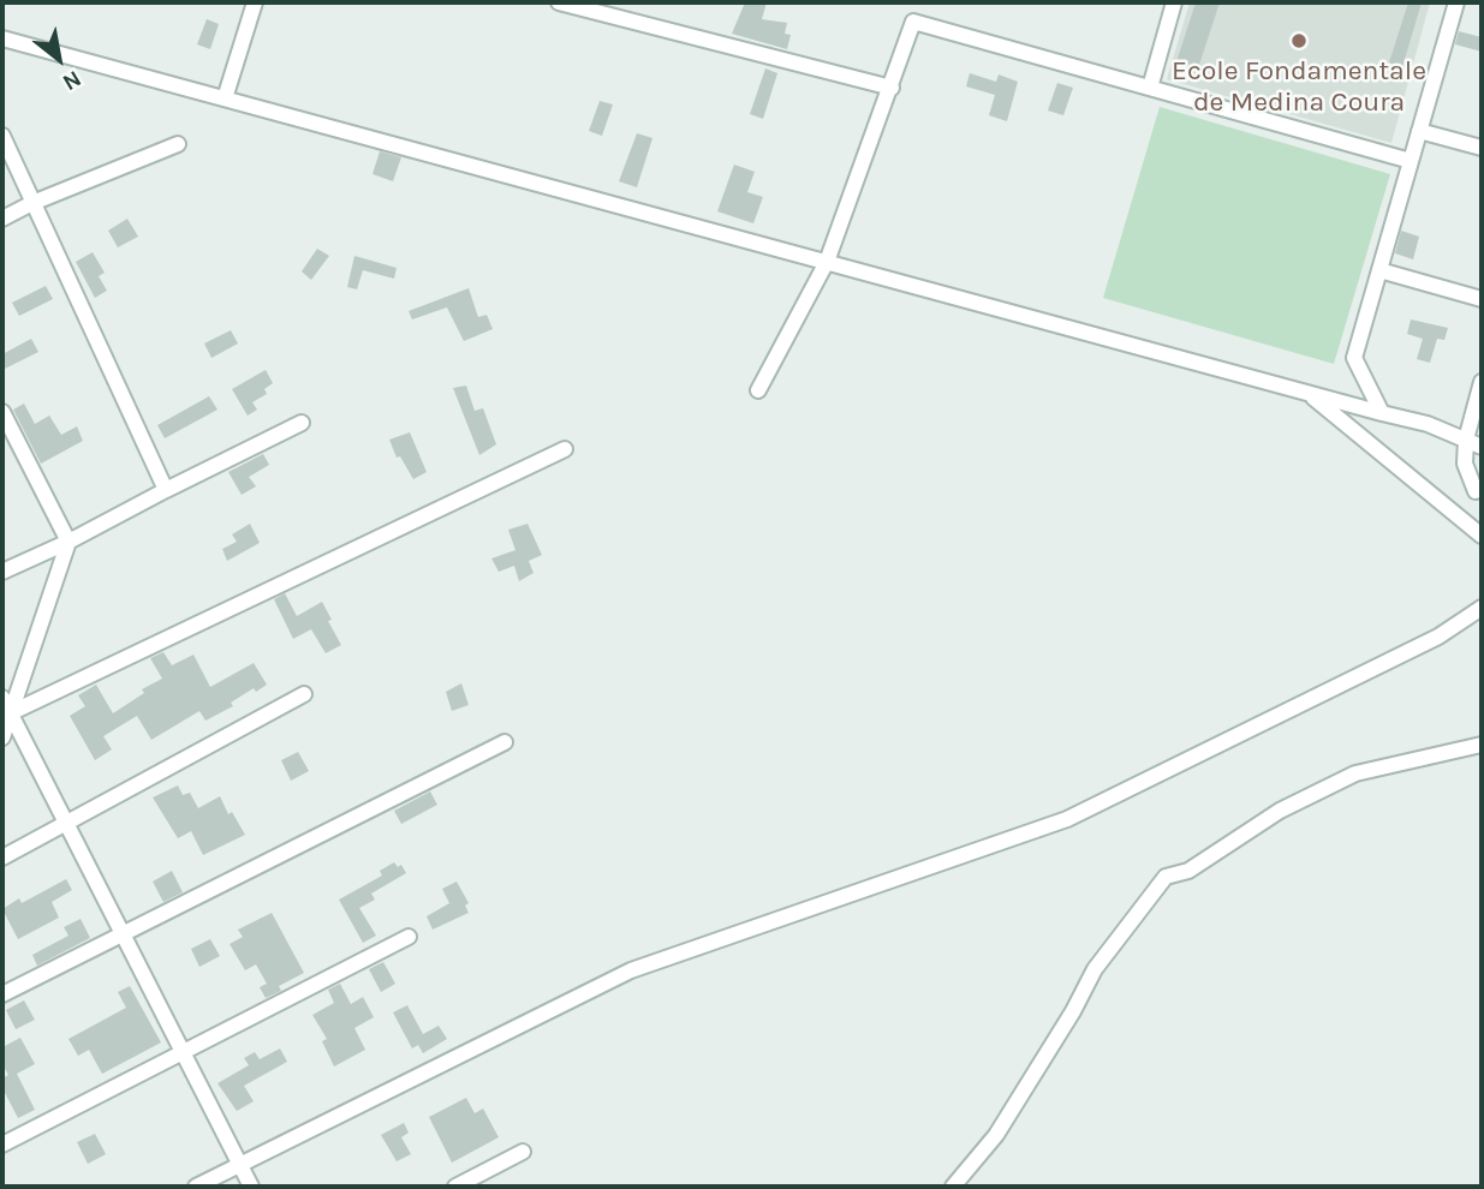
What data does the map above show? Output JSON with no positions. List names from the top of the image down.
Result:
{
  "places": ["Ecole Fondamentale de Medina Coura"],
  "north": "bottom right"
}
